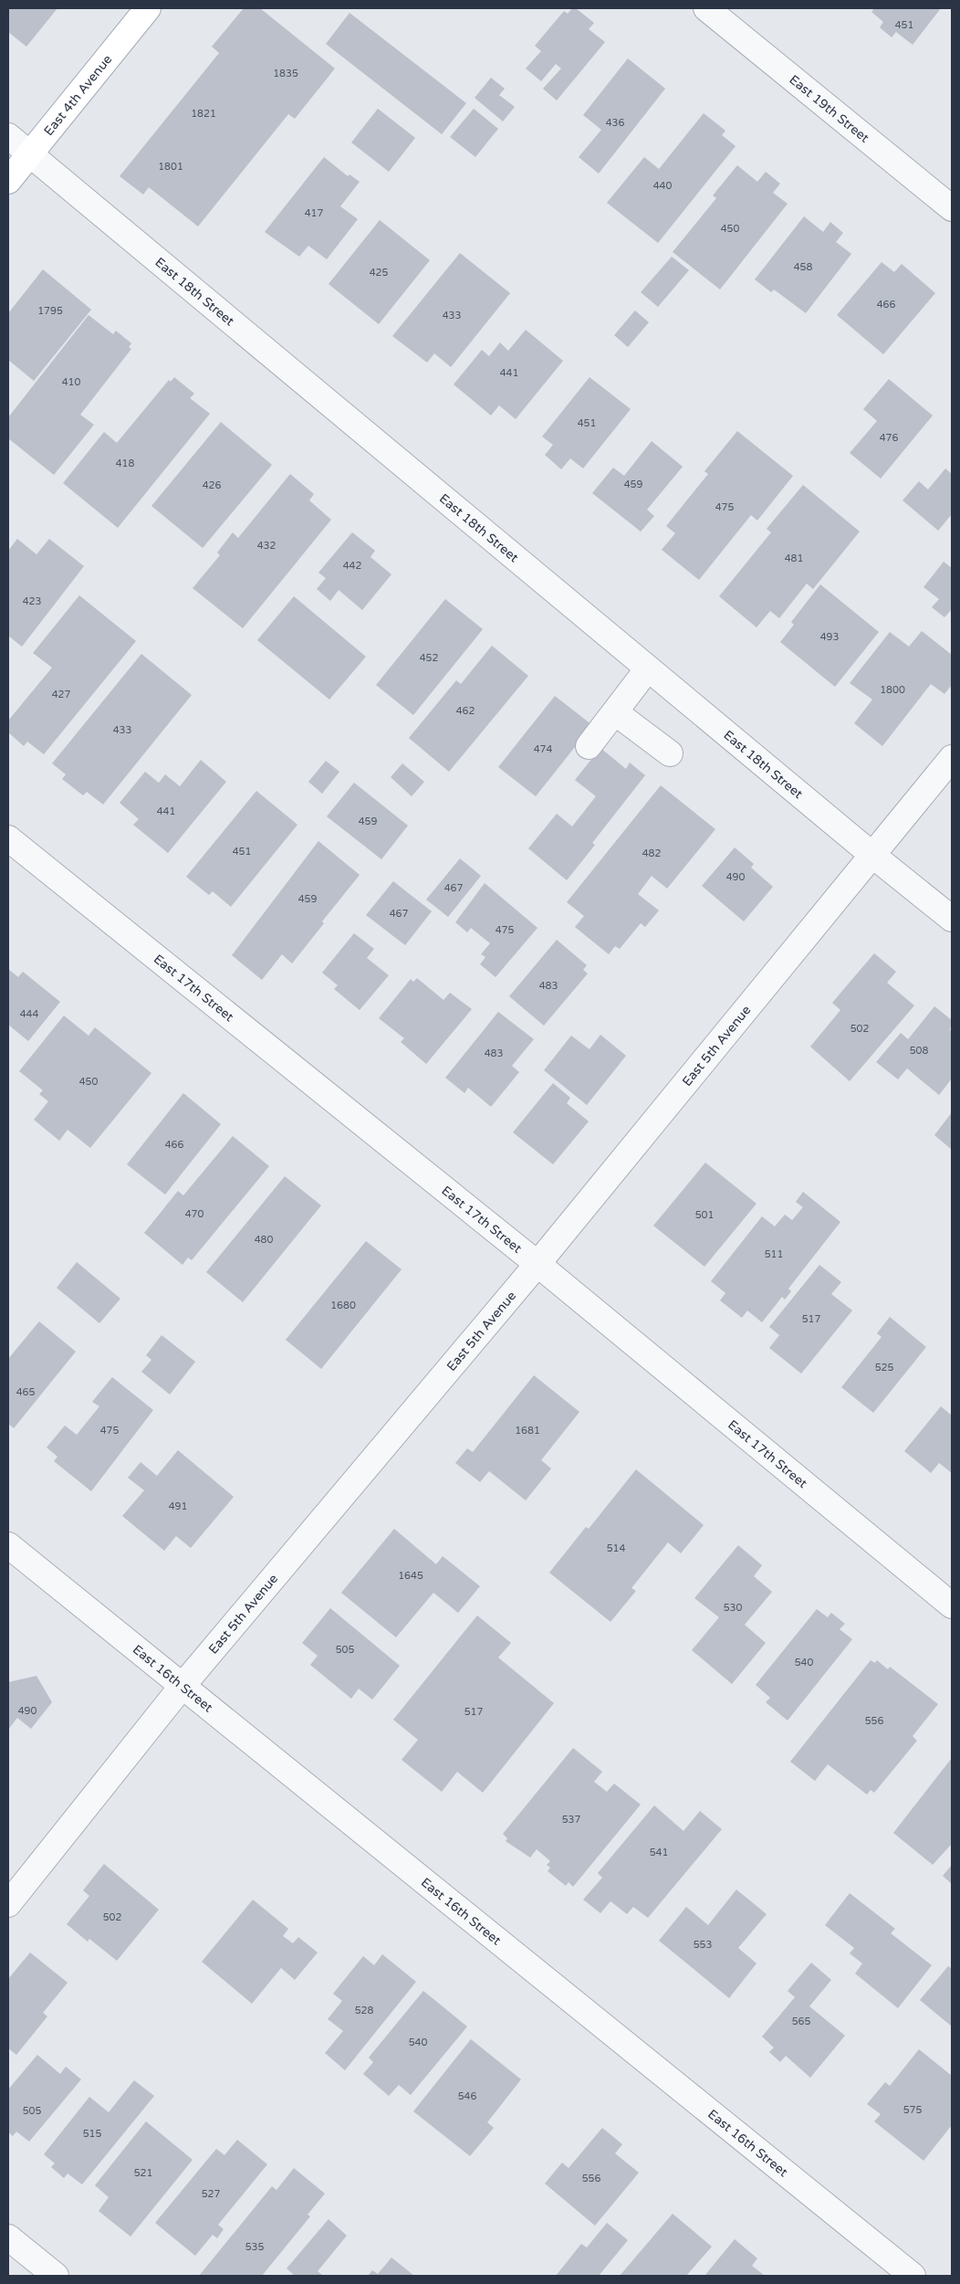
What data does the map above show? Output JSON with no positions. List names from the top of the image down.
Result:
{
  "streets": {
    "main road": ["East 4th Avenue"],
    "street": [
      "East 19th Street",
      "East 18th Street",
      "East 17th Street",
      "East 5th Avenue",
      "East 16th Street"
    ]
  },
  "crossings": [
    ["East 4th Avenue", "East 18th Street"],
    ["East 18th Street", "East 5th Avenue"],
    ["East 17th Street", "East 5th Avenue"],
    ["East 5th Avenue", "East 16th Street"]
  ],
  "house_numbers": [
    "451",
    "1835",
    "1821",
    "436",
    "1801",
    "440",
    "417",
    "450",
    "458",
    "425",
    "466",
    "1795",
    "433",
    "441",
    "410",
    "451",
    "476",
    "418",
    "459",
    "426",
    "475",
    "432",
    "481",
    "442",
    "423",
    "493",
    "452",
    "1800",
    "427",
    "462",
    "433",
    "474",
    "441",
    "459",
    "451",
    "482",
    "490",
    "467",
    "459",
    "467",
    "475",
    "483",
    "444",
    "502",
    "508",
    "483",
    "450",
    "466",
    "470",
    "501",
    "480",
    "511",
    "1680",
    "517",
    "525",
    "465",
    "475",
    "1681",
    "491",
    "514",
    "1645",
    "530",
    "505",
    "540",
    "490",
    "517",
    "556",
    "537",
    "541",
    "502",
    "553",
    "528",
    "565",
    "540",
    "546",
    "575",
    "505",
    "515",
    "521",
    "556",
    "527",
    "535"
  ]
}
